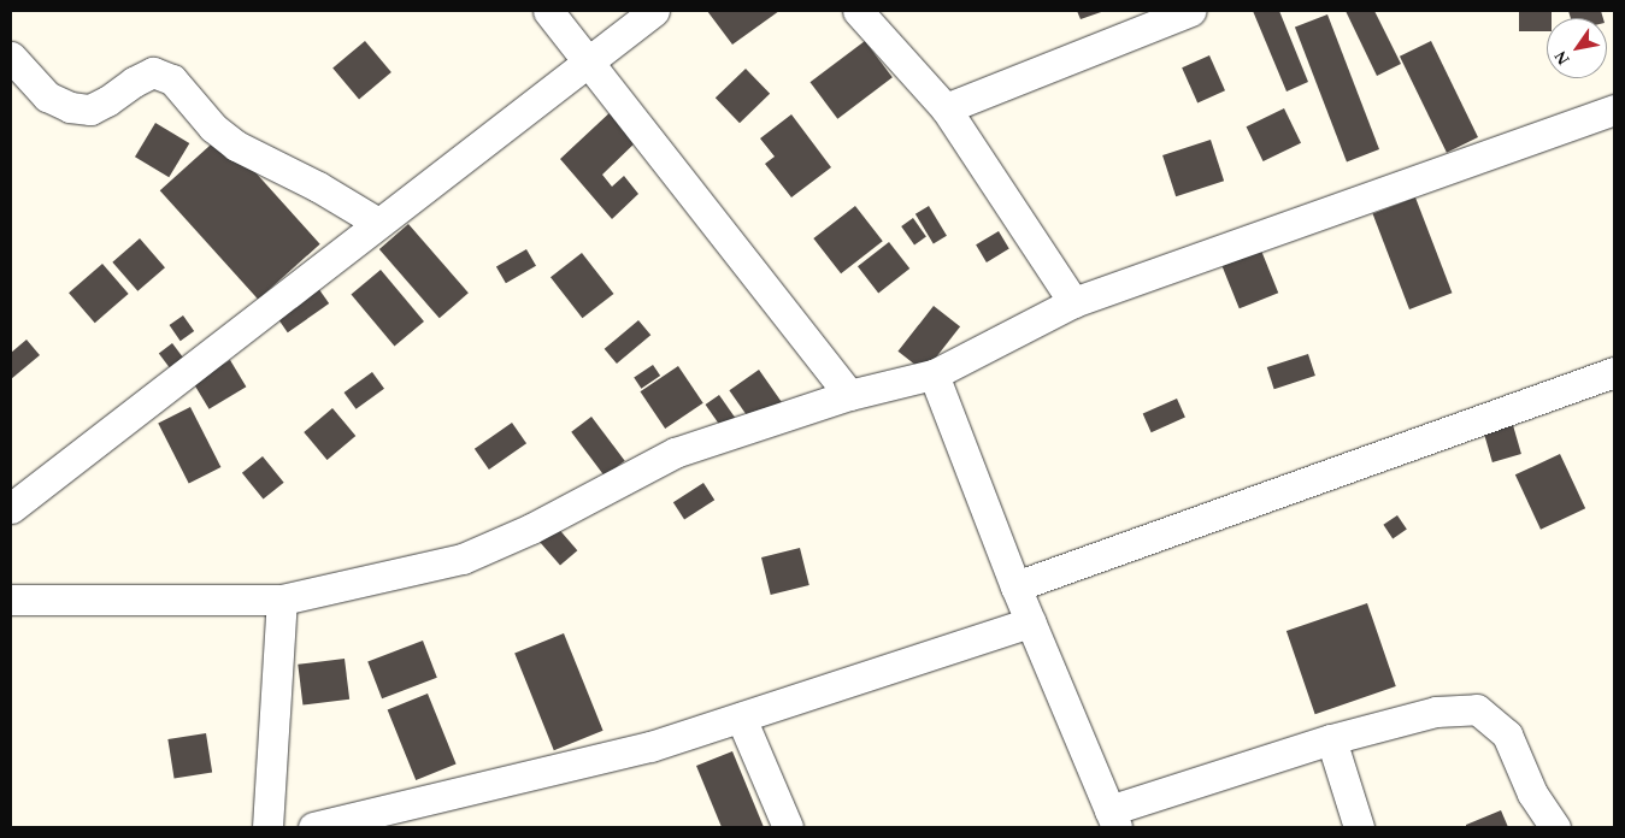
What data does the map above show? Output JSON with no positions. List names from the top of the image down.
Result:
{
  "north": "bottom left"
}
